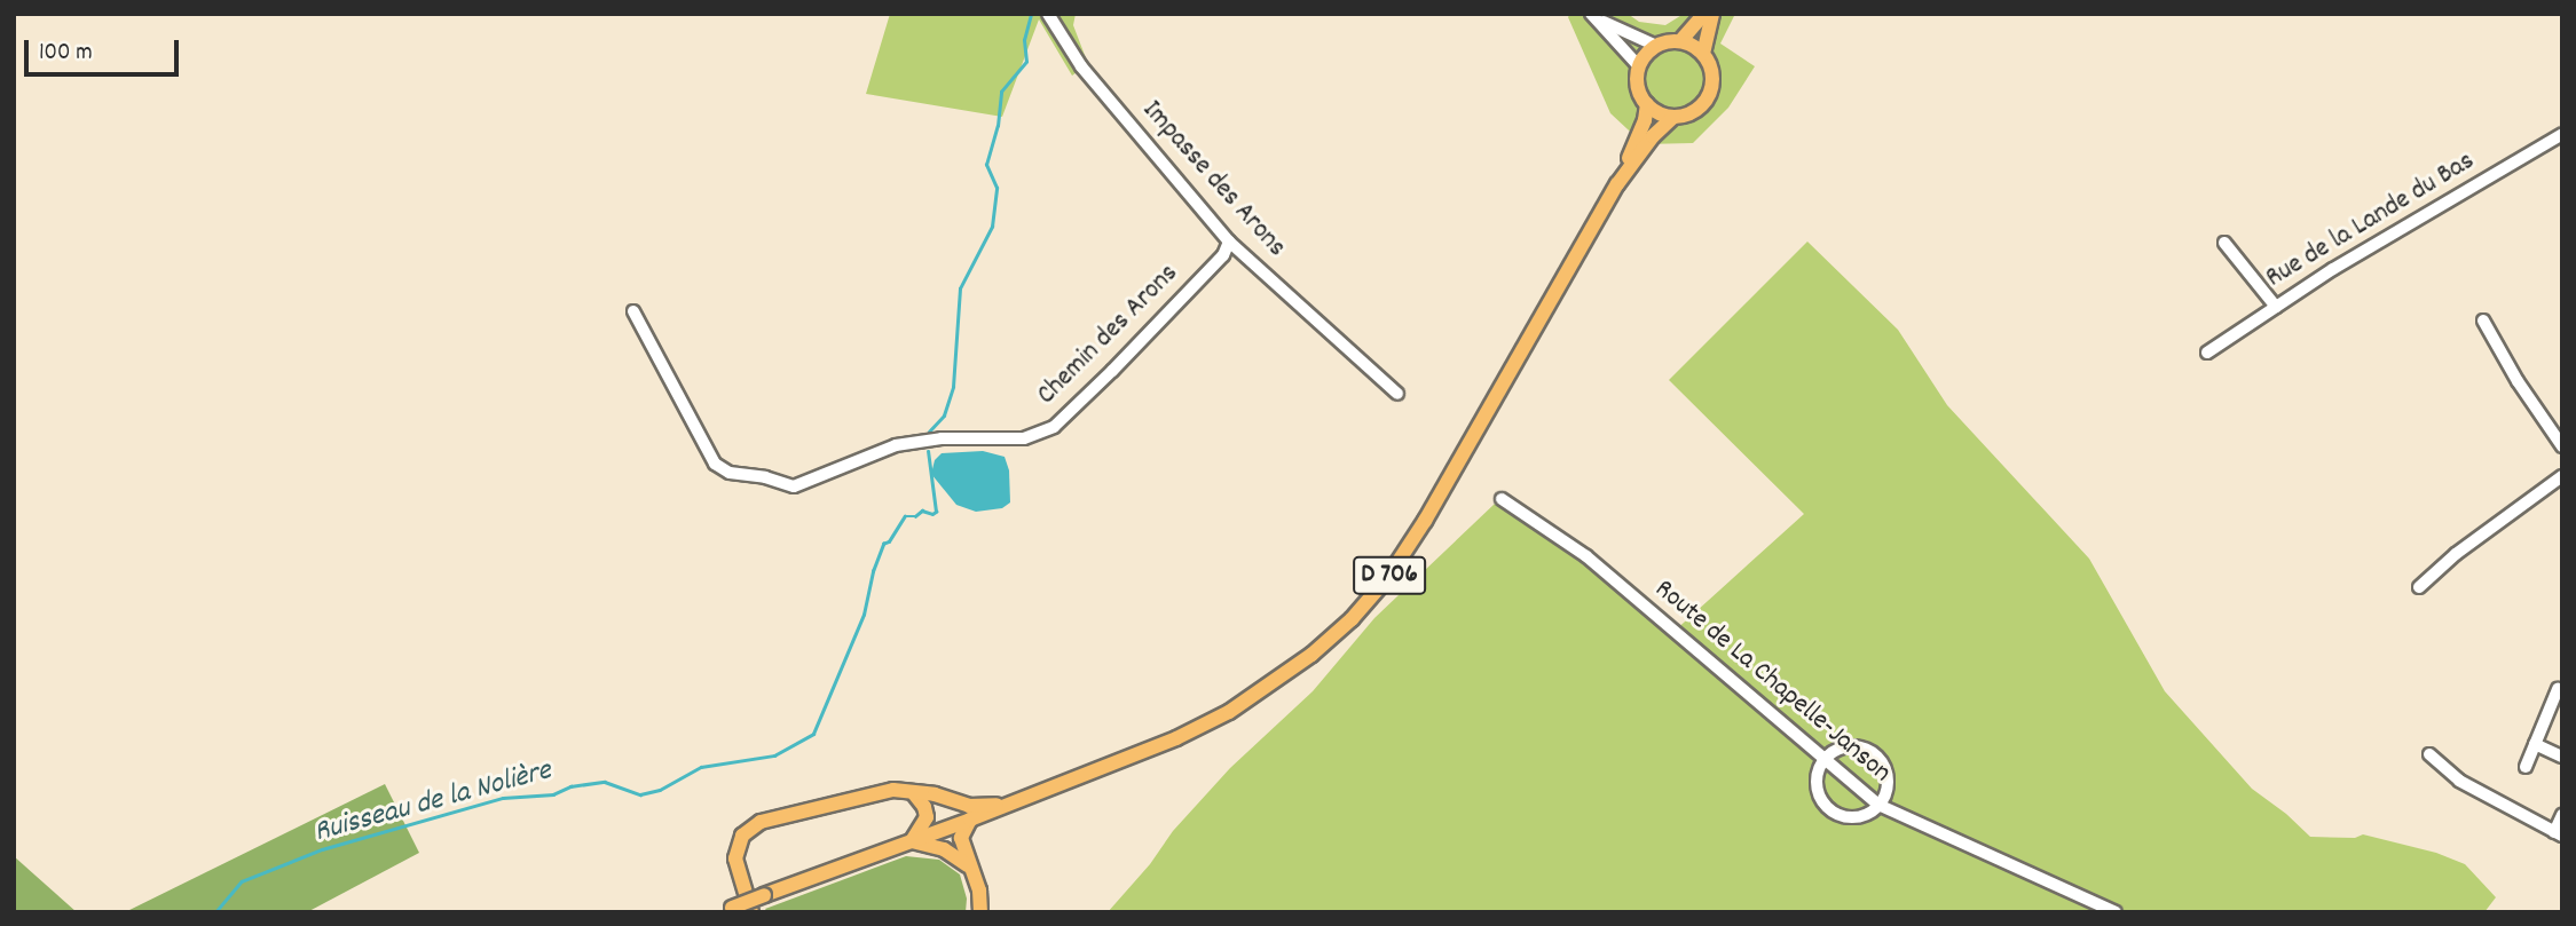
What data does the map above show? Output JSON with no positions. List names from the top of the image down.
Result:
{
  "streets": {
    "main road": ["D 706"],
    "street": [
      "Impasse des Arons",
      "Rue de la Lande du Bas",
      "Chemin des Arons",
      "Route de La Chapelle-Janson"
    ]
  },
  "crossings": [
    ["Impasse des Arons", "Chemin des Arons"]
  ],
  "water": ["Ruisseau de la Nolière"],
  "scale_bar": "100 m"
}
